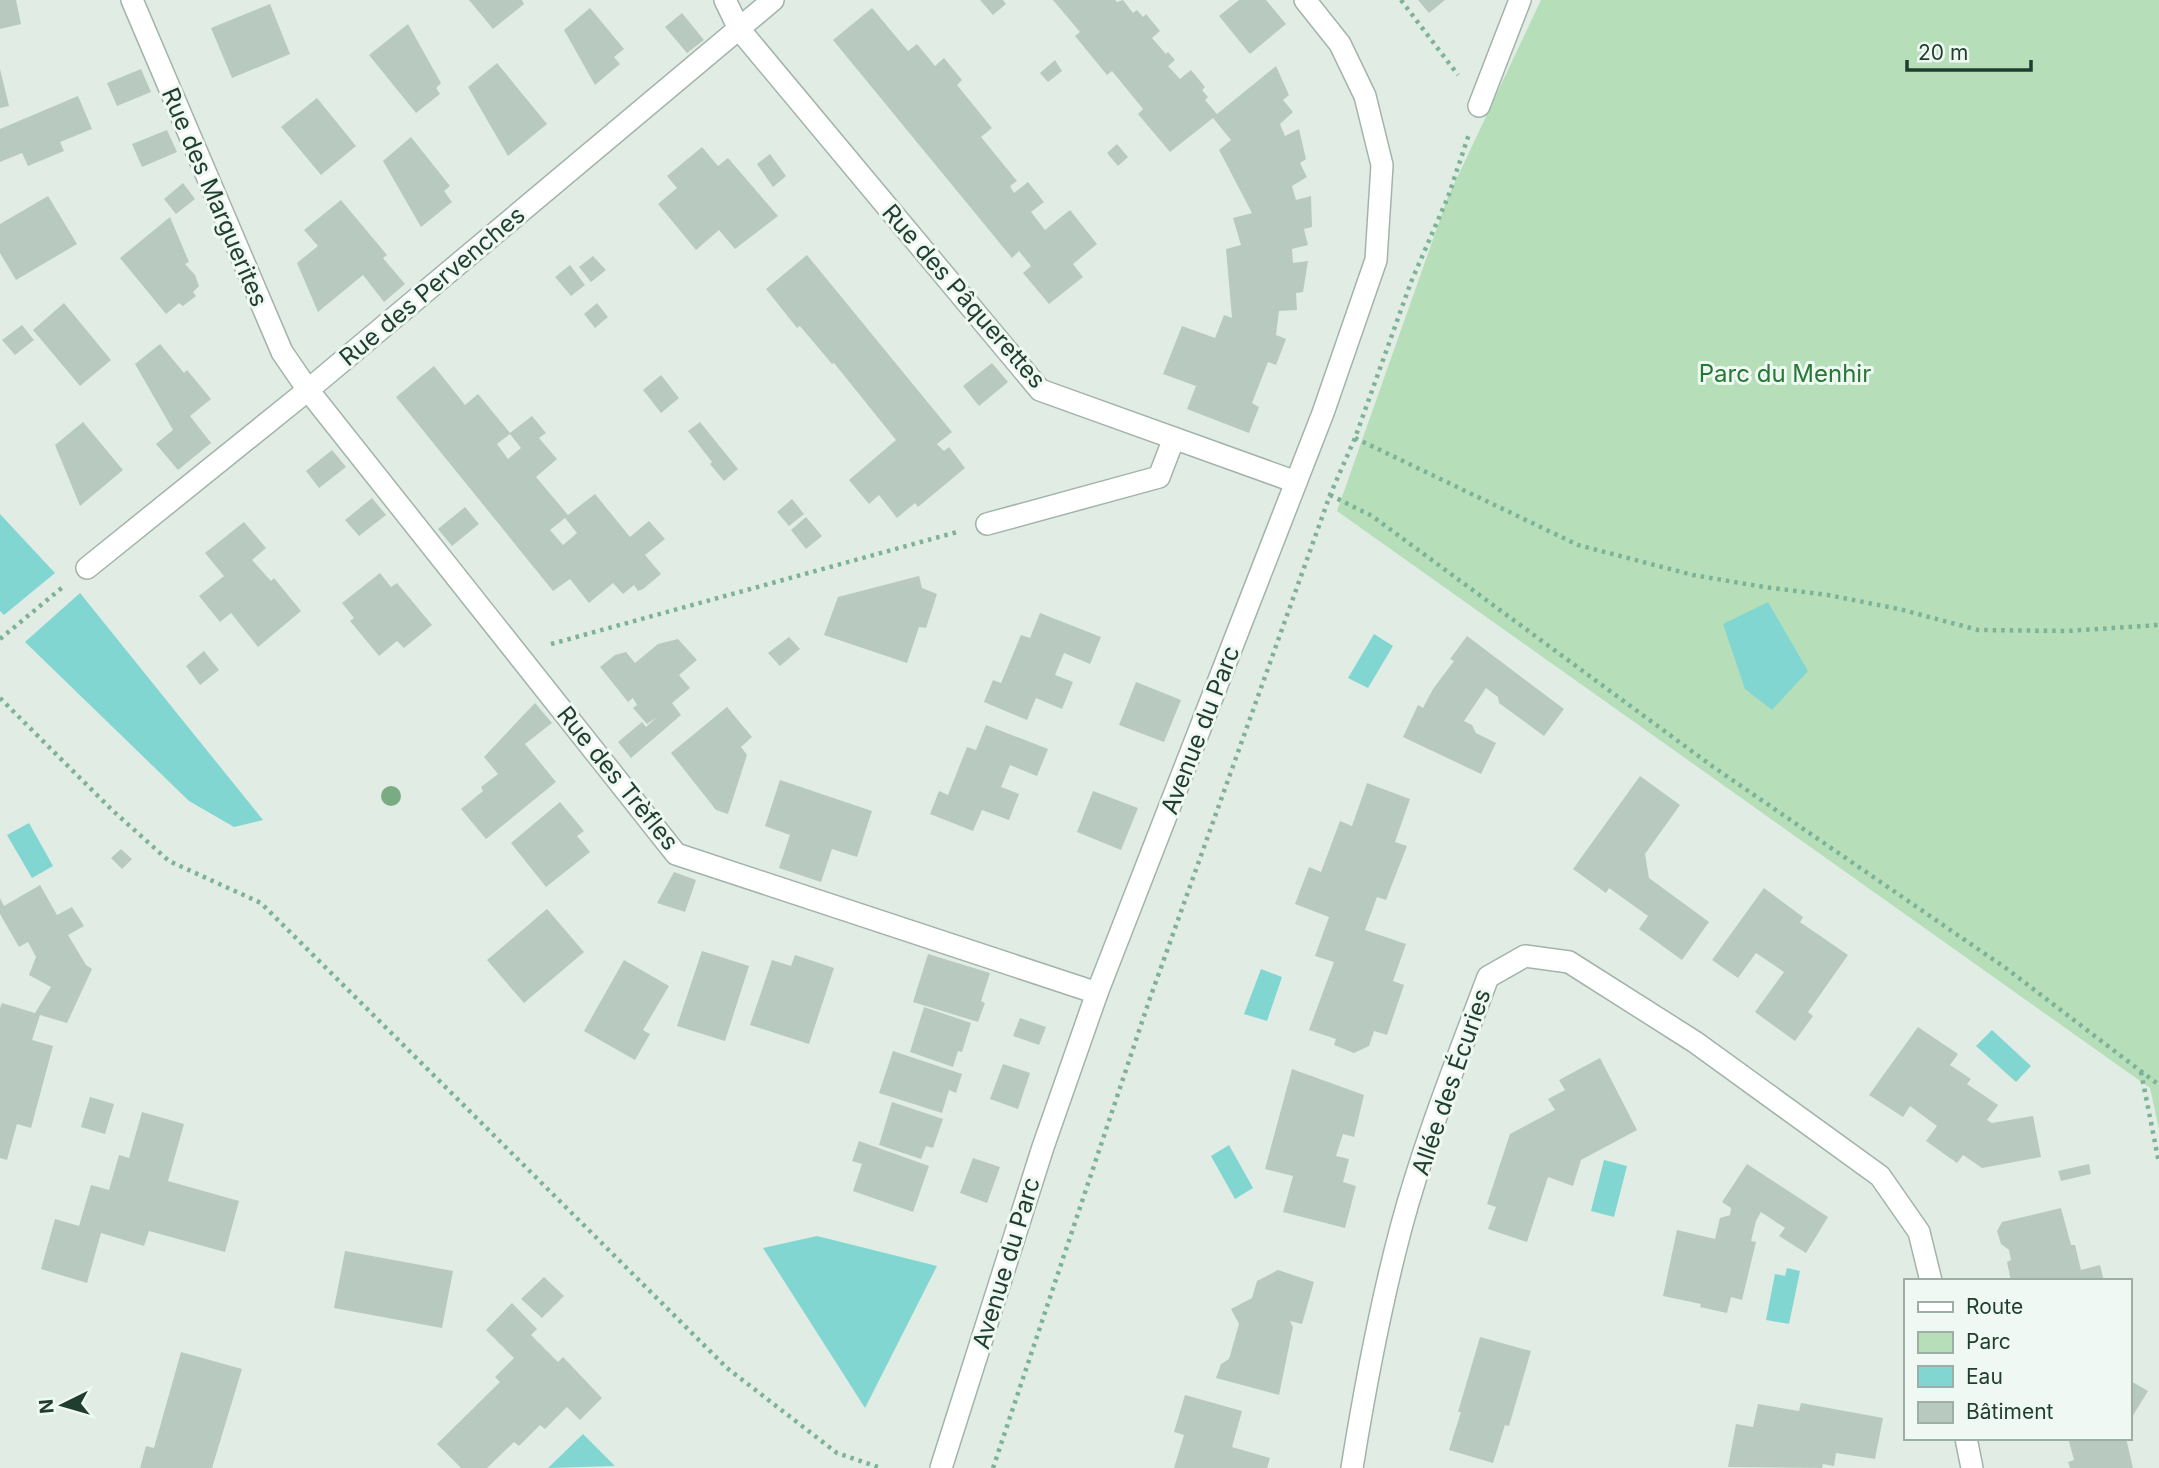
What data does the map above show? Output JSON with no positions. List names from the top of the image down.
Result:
{
  "streets": {
    "street": [
      "Rue des Marguerites",
      "Rue des Pervenches",
      "Rue des Pâquerettes",
      "Avenue du Parc",
      "Rue des Trèfles",
      "Allée des Écuries"
    ]
  },
  "crossings": [
    ["Rue des Marguerites", "Rue des Pervenches"],
    ["Rue des Marguerites", "Rue des Trèfles"],
    ["Rue des Pervenches", "Rue des Pâquerettes"],
    ["Rue des Pervenches", "Rue des Trèfles"],
    ["Rue des Pâquerettes", "Avenue du Parc"],
    ["Avenue du Parc", "Rue des Trèfles"]
  ],
  "parks": ["Parc du Menhir"],
  "legend": [
    "Route",
    "Parc",
    "Eau",
    "Bâtiment"
  ],
  "scale_bar": "20 m",
  "north": "left"
}
